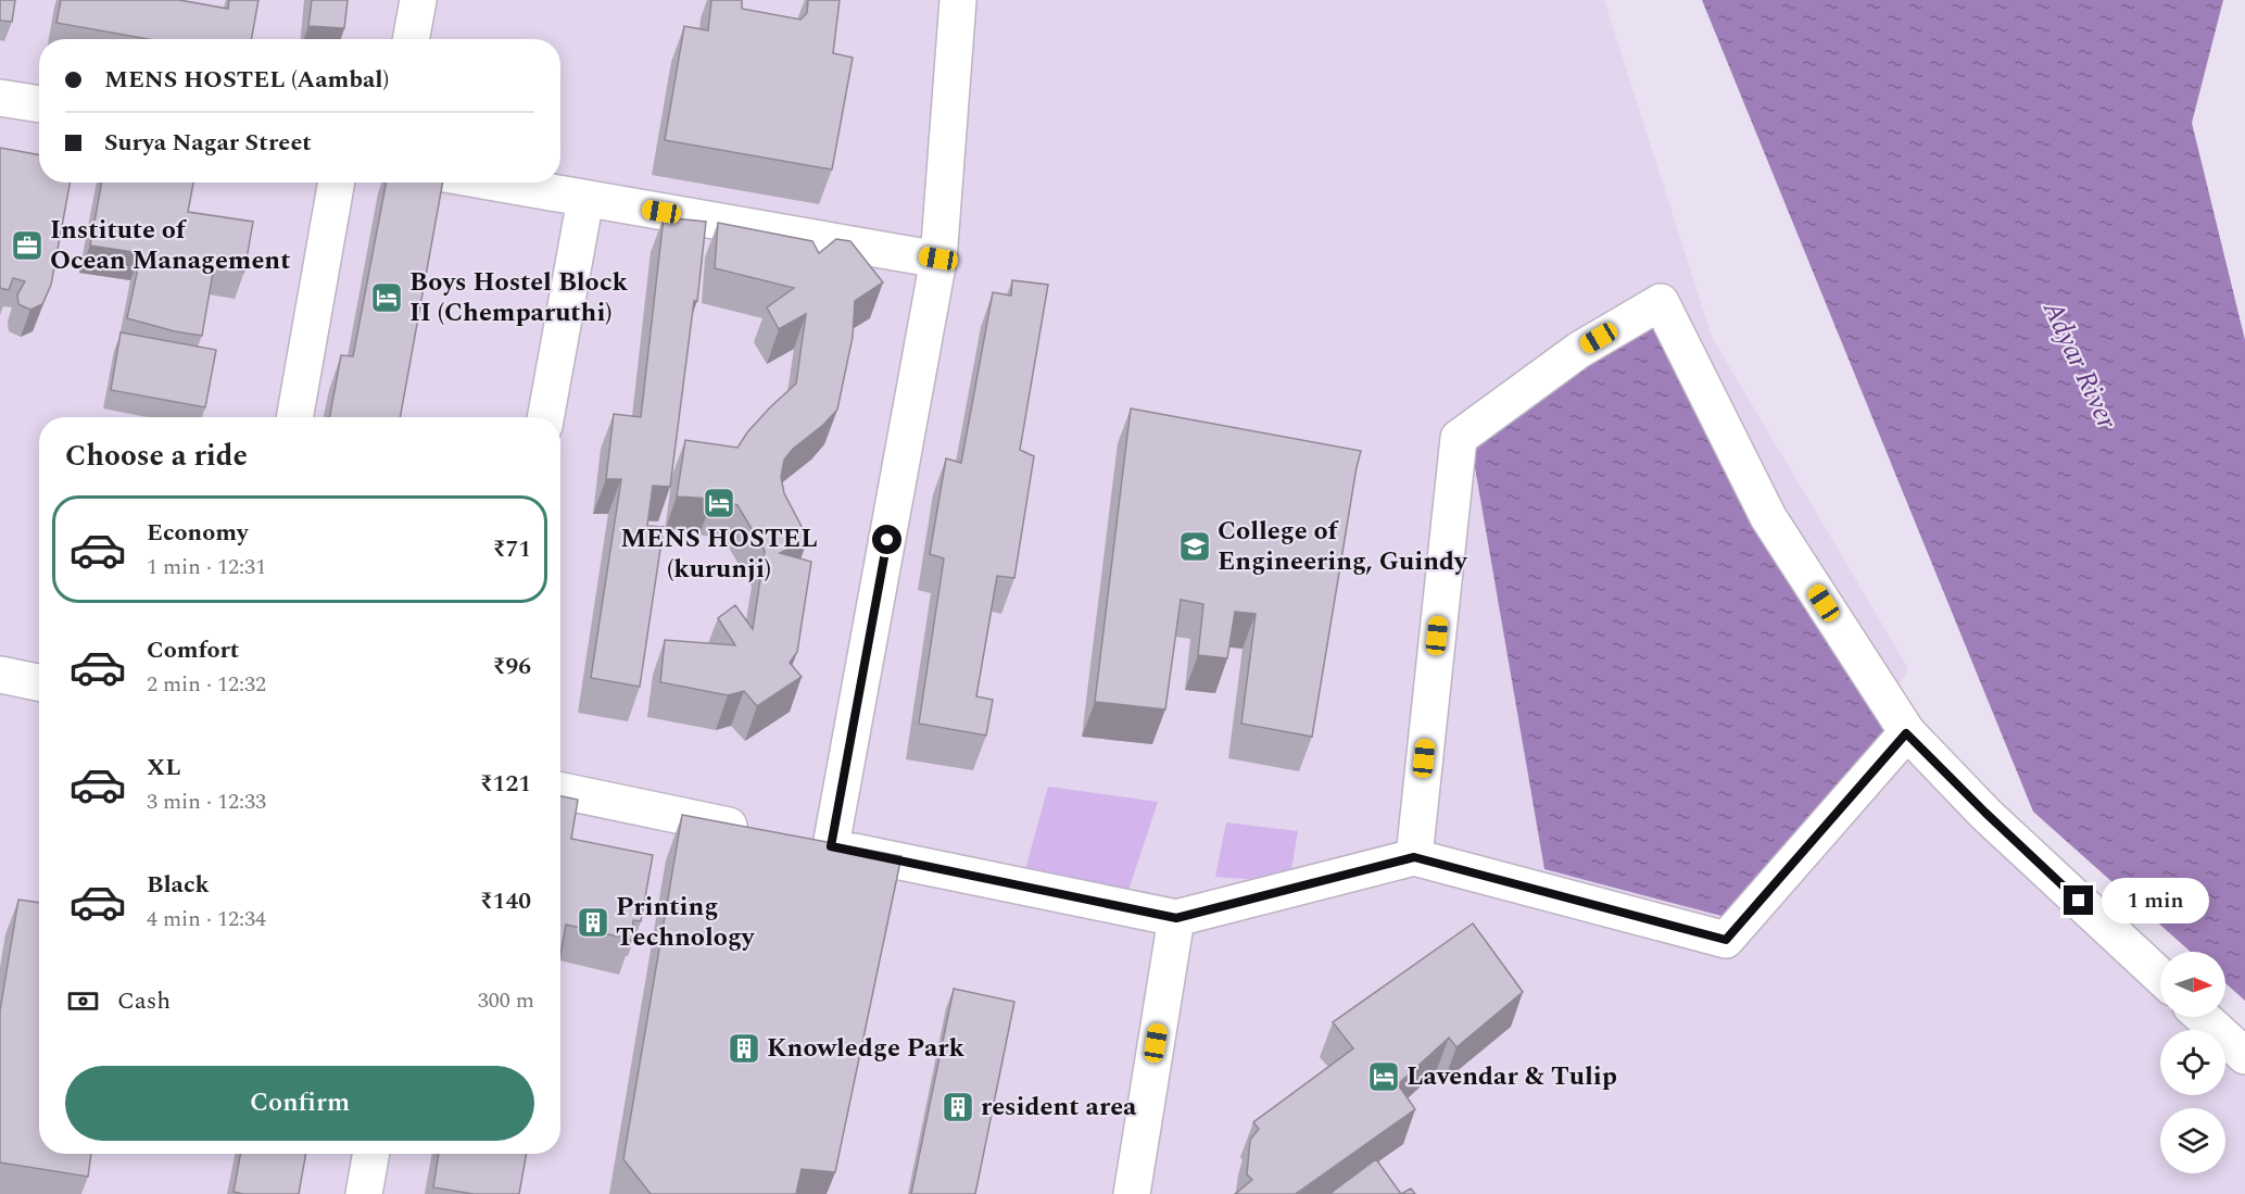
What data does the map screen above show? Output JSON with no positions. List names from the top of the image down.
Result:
{
  "water": ["Adyar River"],
  "places": {
    "office": ["Institute of Ocean Management"],
    "hotel": ["Boys Hostel Block II (Chemparuthi)", "MENS HOSTEL (kurunji)", "Lavendar & Tulip"],
    "school or university": ["College of Engineering, Guindy"],
    "building": ["Printing Technology", "Knowledge Park", "resident area"]
  },
  "north": "right",
  "page": {
    "banner": ["MENS HOSTEL (Aambal)", "Surya Nagar Street"],
    "heading": "Choose a ride",
    "list": [
      {
        "name": "Economy",
        "note": "1 min · 12:31",
        "value": "₹71"
      },
      {
        "name": "Comfort",
        "note": "2 min · 12:32",
        "value": "₹96"
      },
      {
        "name": "XL",
        "note": "3 min · 12:33",
        "value": "₹121"
      },
      {
        "name": "Black",
        "note": "4 min · 12:34",
        "value": "₹140"
      }
    ],
    "bubble": "1 min",
    "pay": ["Cash", "300 m"],
    "buttons": "Confirm"
  }
}
